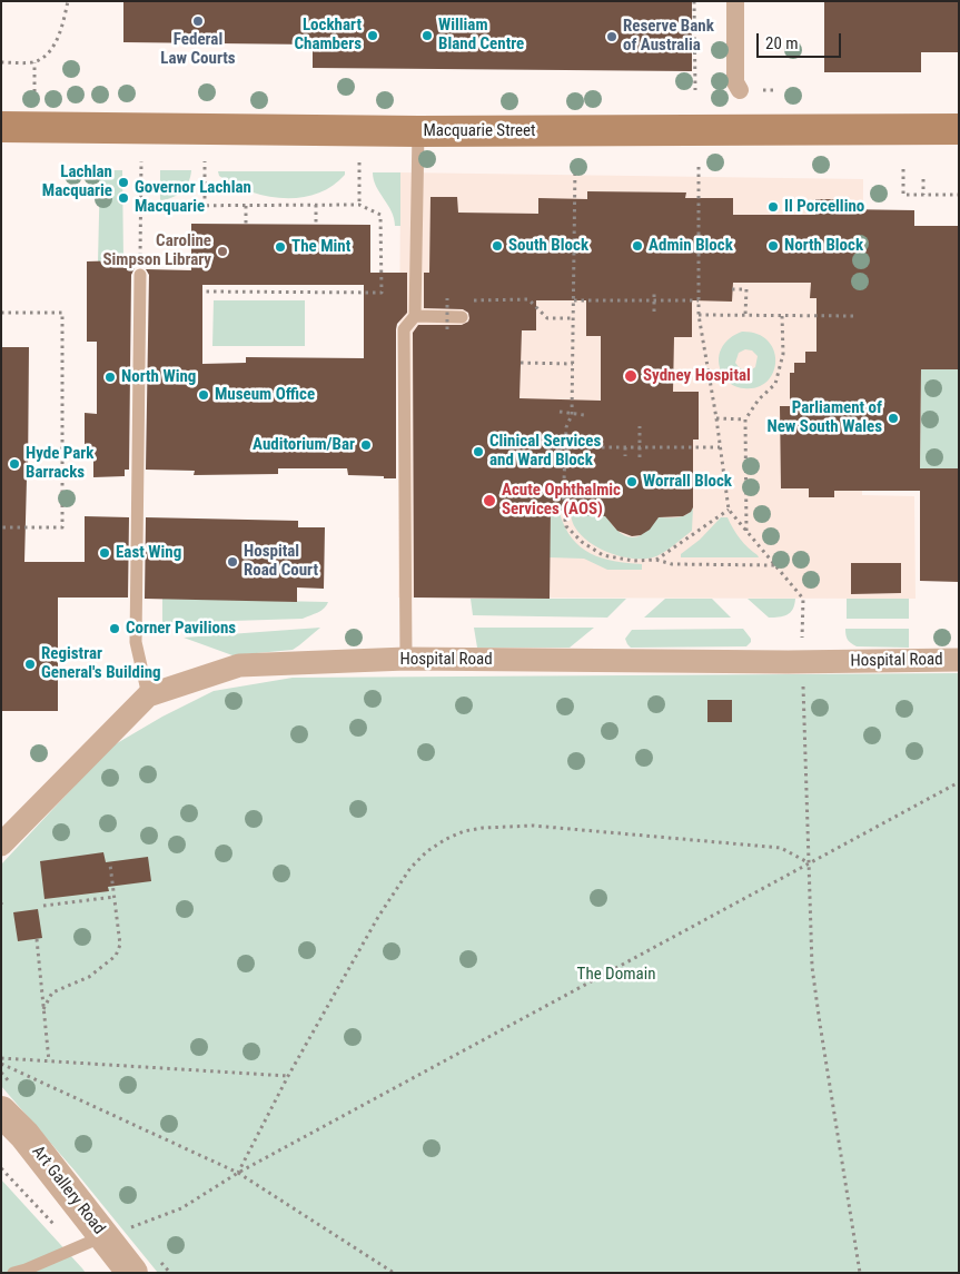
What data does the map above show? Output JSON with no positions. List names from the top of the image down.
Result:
{
  "streets": {
    "main road": ["Macquarie Street"],
    "street": ["Hospital Road", "Art Gallery Road"]
  },
  "parks": ["The Domain"],
  "places": [
    "Federal Law Courts",
    "Lockhart Chambers",
    "William Bland Centre",
    "Reserve Bank of Australia",
    "Lachlan Macquarie",
    "Governor Lachlan Macquarie",
    "Il Porcellino",
    "South Block",
    "Admin Block",
    "North Block",
    "The Mint",
    "Caroline Simpson Library",
    "Sydney Hospital",
    "North Wing",
    "Museum Office",
    "Parliament of New South Wales",
    "Auditorium/Bar",
    "Clinical Services and Ward Block",
    "Hyde Park Barracks",
    "Worrall Block",
    "Acute Ophthalmic Services (AOS)",
    "East Wing",
    "Hospital Road Court",
    "Corner Pavilions",
    "Registrar General's Building"
  ],
  "scale_bar": "20 m"
}
